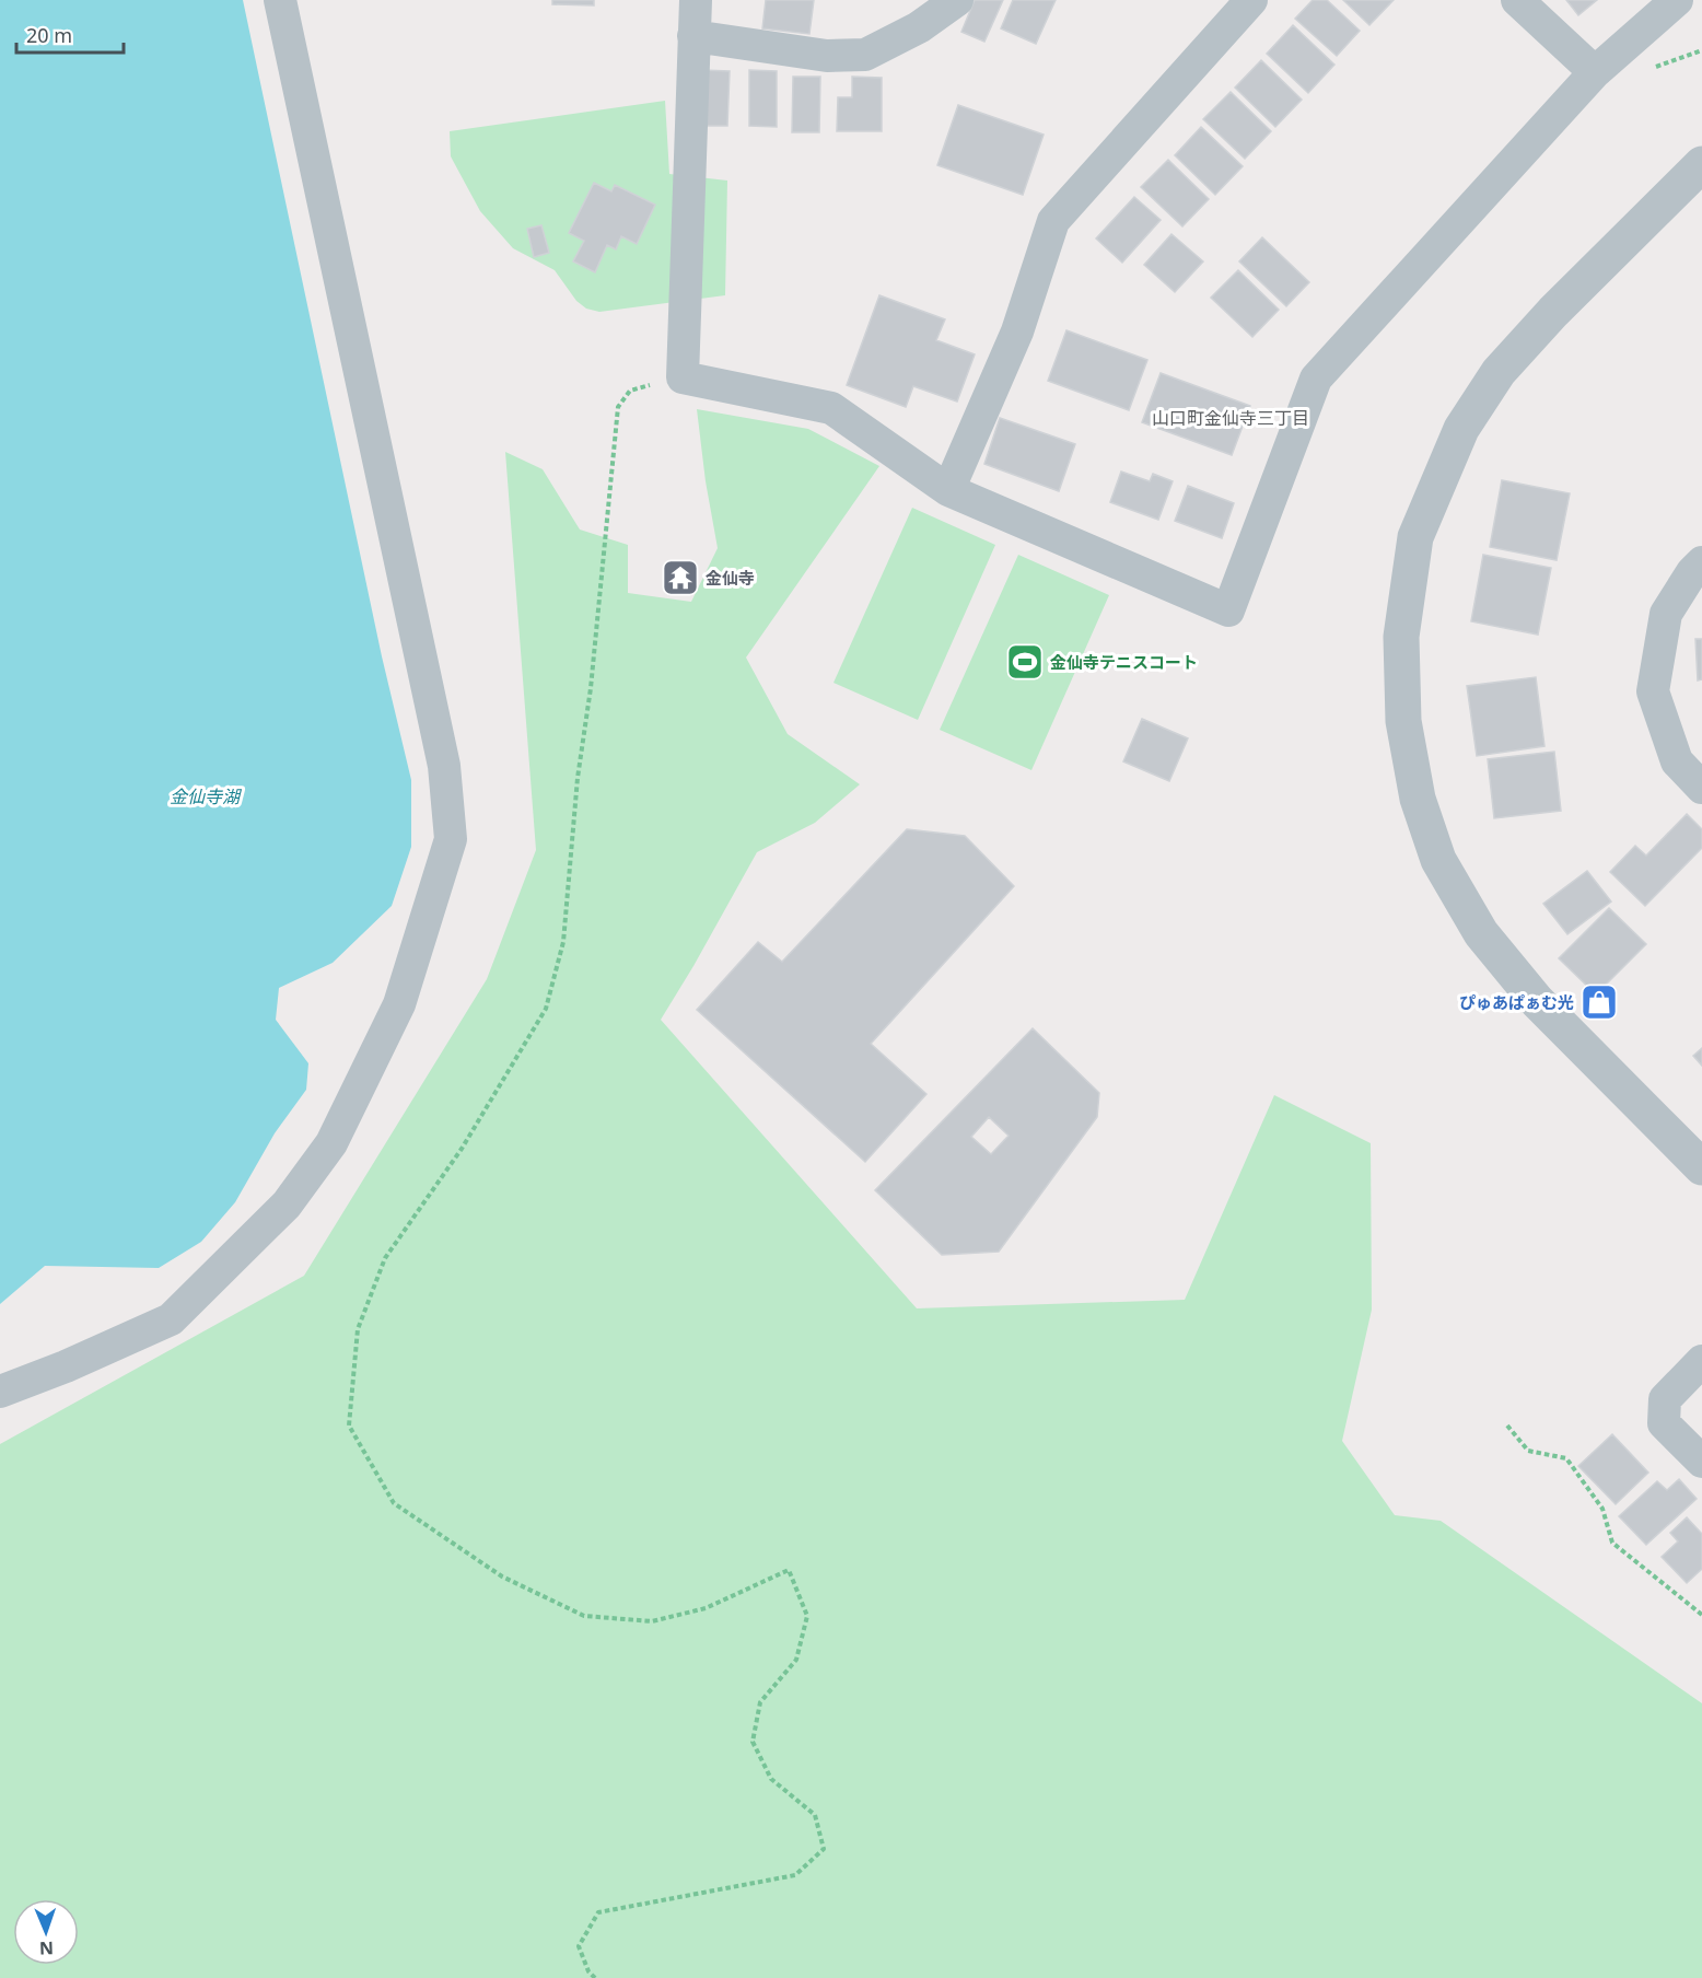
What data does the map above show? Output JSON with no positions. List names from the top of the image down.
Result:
{
  "districts": ["山口町金仙寺三丁目"],
  "water": ["金仙寺湖"],
  "places": {
    "temple": ["金仙寺"],
    "sports": ["金仙寺テニスコート"],
    "shop": ["ぴゅあぱぁむ光"]
  },
  "scale_bar": "20 m",
  "north": "bottom"
}
